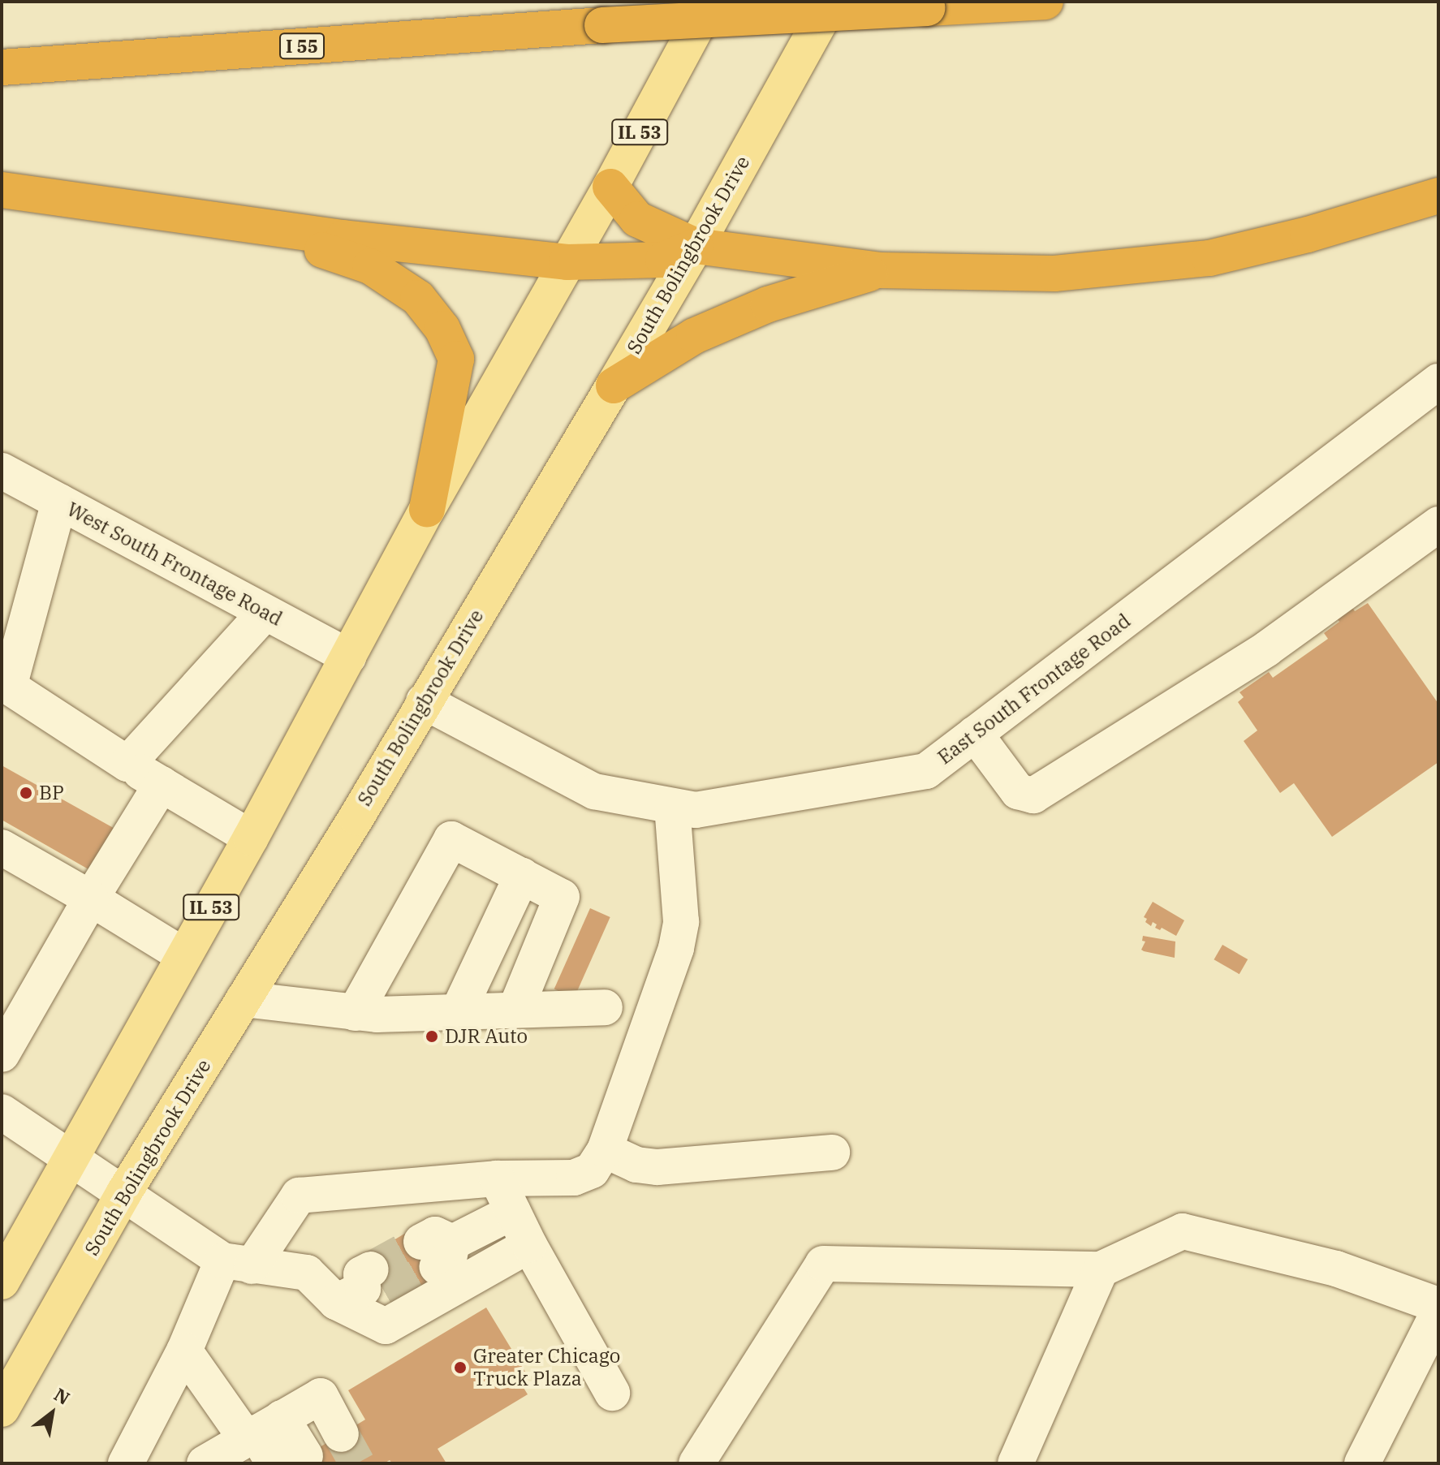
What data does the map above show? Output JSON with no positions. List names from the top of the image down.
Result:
{
  "streets": {
    "highway": ["I 55"],
    "main road": ["IL 53", "South Bolingbrook Drive"],
    "street": ["West South Frontage Road", "East South Frontage Road"]
  },
  "crossings": [
    ["IL 53", "West South Frontage Road"],
    ["South Bolingbrook Drive", "East South Frontage Road"]
  ],
  "places": ["BP", "DJR Auto", "Greater Chicago Truck Plaza"],
  "north": "top right"
}
